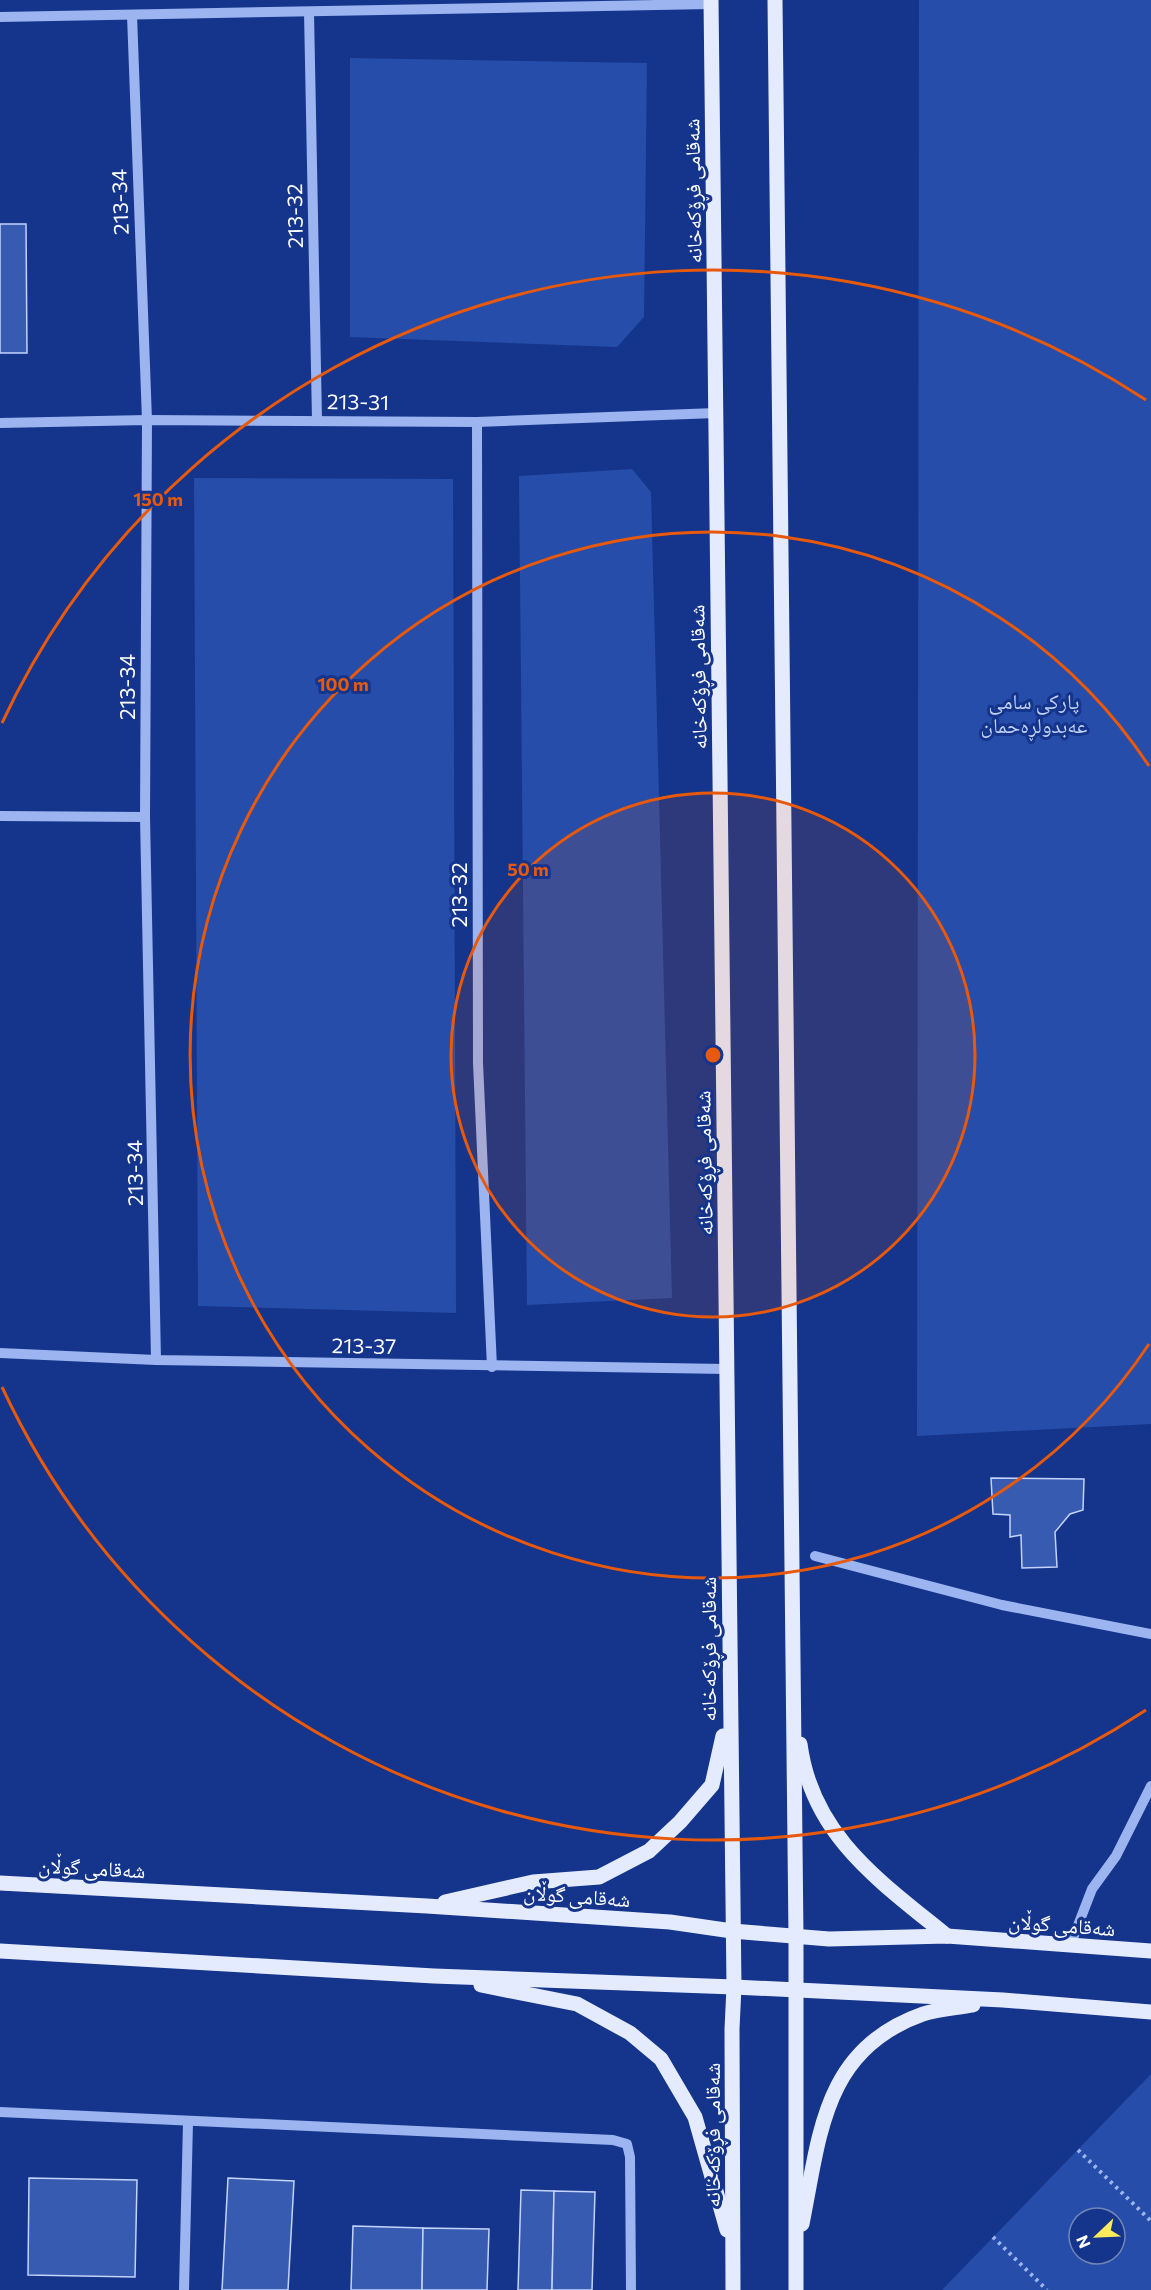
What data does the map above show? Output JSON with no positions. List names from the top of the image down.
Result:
{
  "streets": {
    "main road": ["شەقامی فڕۆکەخانە", "شەقامی گوڵان"],
    "street": [
      "213-34",
      "213-32",
      "213-31",
      "213-37"
    ]
  },
  "crossings": [
    ["شەقامی فڕۆکەخانە", "213-31"],
    ["شەقامی فڕۆکەخانە", "213-37"],
    ["شەقامی فڕۆکەخانە", "شەقامی گوڵان"],
    ["213-34", "213-31"],
    ["213-34", "213-37"],
    ["213-32", "213-31"],
    ["213-32", "213-37"]
  ],
  "parks": ["پارکی سامی عەبدولڕەحمان"],
  "north": "bottom left",
  "rings": ["150 m", "100 m", "50 m"]
}
